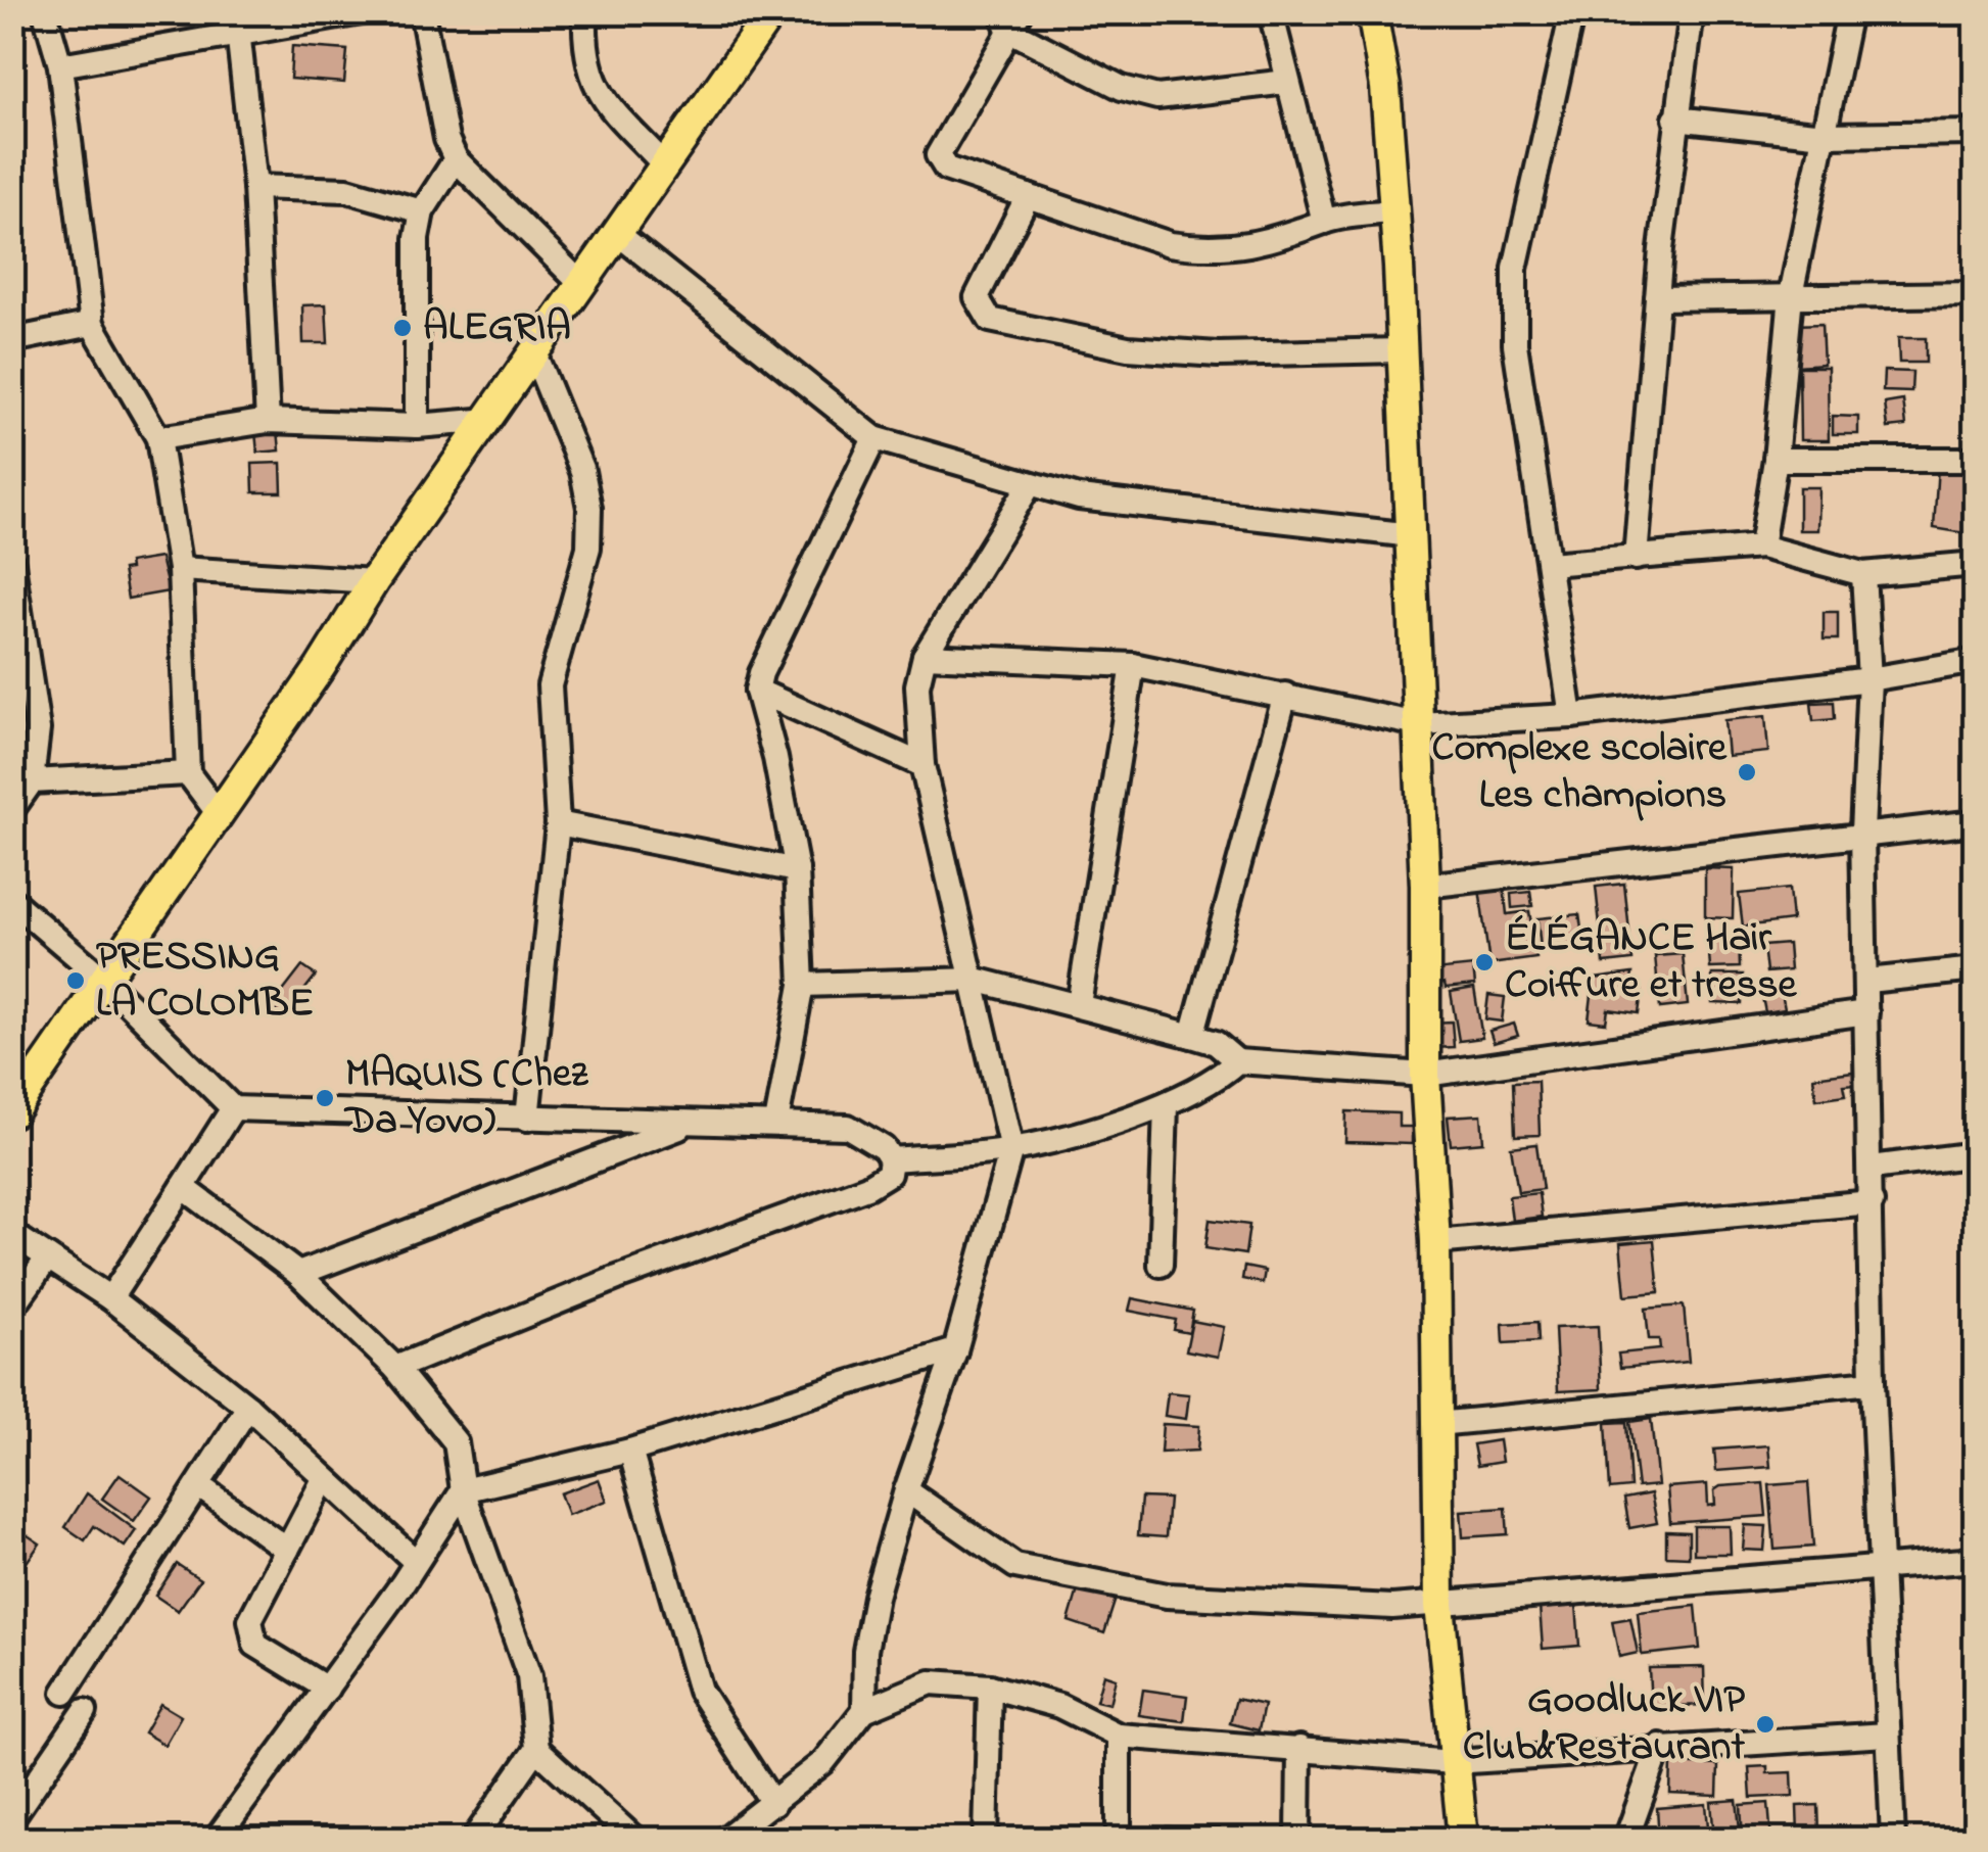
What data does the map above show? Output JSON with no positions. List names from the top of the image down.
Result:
{
  "places": [
    "ALEGRIA",
    "Complexe scolaire Les champions",
    "ÉLÉGANCE Hair Coiffure et tresse",
    "PRESSING LA COLOMBE",
    "MAQUIS (Chez Da Yovo)",
    "Goodluck VIP Club&Restaurant"
  ]
}
